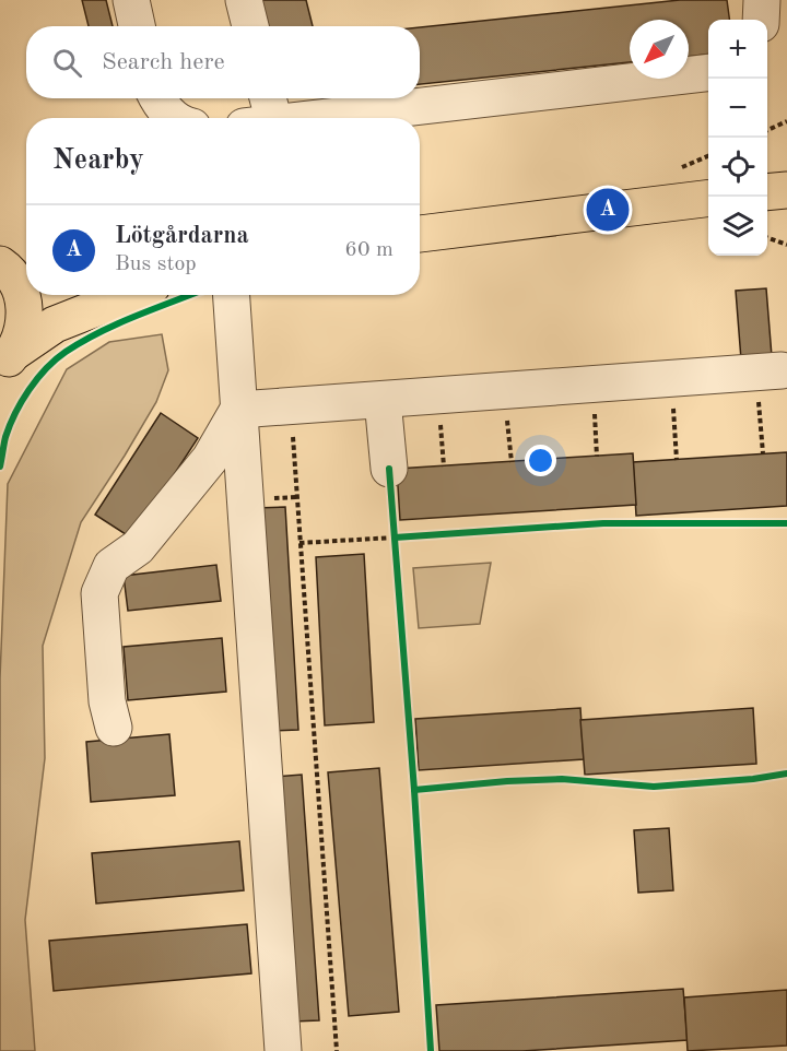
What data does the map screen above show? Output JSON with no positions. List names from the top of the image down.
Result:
{
  "north": "bottom left",
  "page": {
    "map_buttons": ["+", "−"],
    "search": "Search here",
    "heading": "Nearby",
    "pins": "A",
    "list": [
      {
        "mark": "A",
        "name": "Lötgårdarna",
        "note": "Bus stop",
        "value": "60 m"
      }
    ]
  }
}
